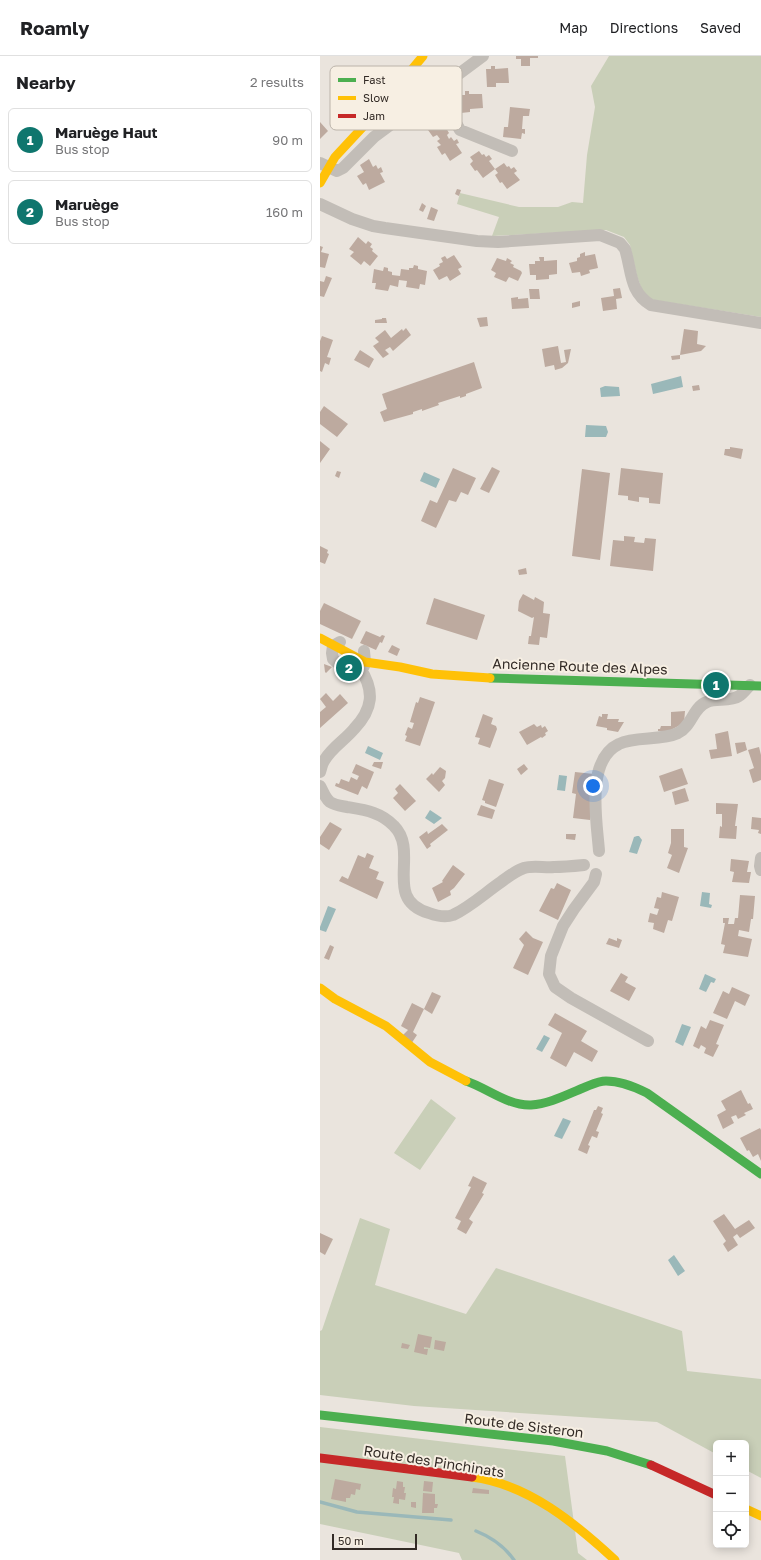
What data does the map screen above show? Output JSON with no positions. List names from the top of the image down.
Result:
{
  "streets": {
    "street": ["Ancienne Route des Alpes", "Route de Sisteron", "Route des Pinchinats"]
  },
  "legend": ["Fast", "Slow", "Jam"],
  "scale_bar": "50 m",
  "page": {
    "header": "Roamly",
    "nav": ["Map", "Directions", "Saved"],
    "heading": ["Nearby", "2 results"],
    "list": [
      {
        "mark": "1",
        "name": "Maruège Haut",
        "note": "Bus stop",
        "value": "90 m"
      },
      {
        "mark": "2",
        "name": "Maruège",
        "note": "Bus stop",
        "value": "160 m"
      }
    ],
    "pins": ["2", "1"],
    "map_buttons": ["+", "−"],
    "scale": "50 m"
  }
}
